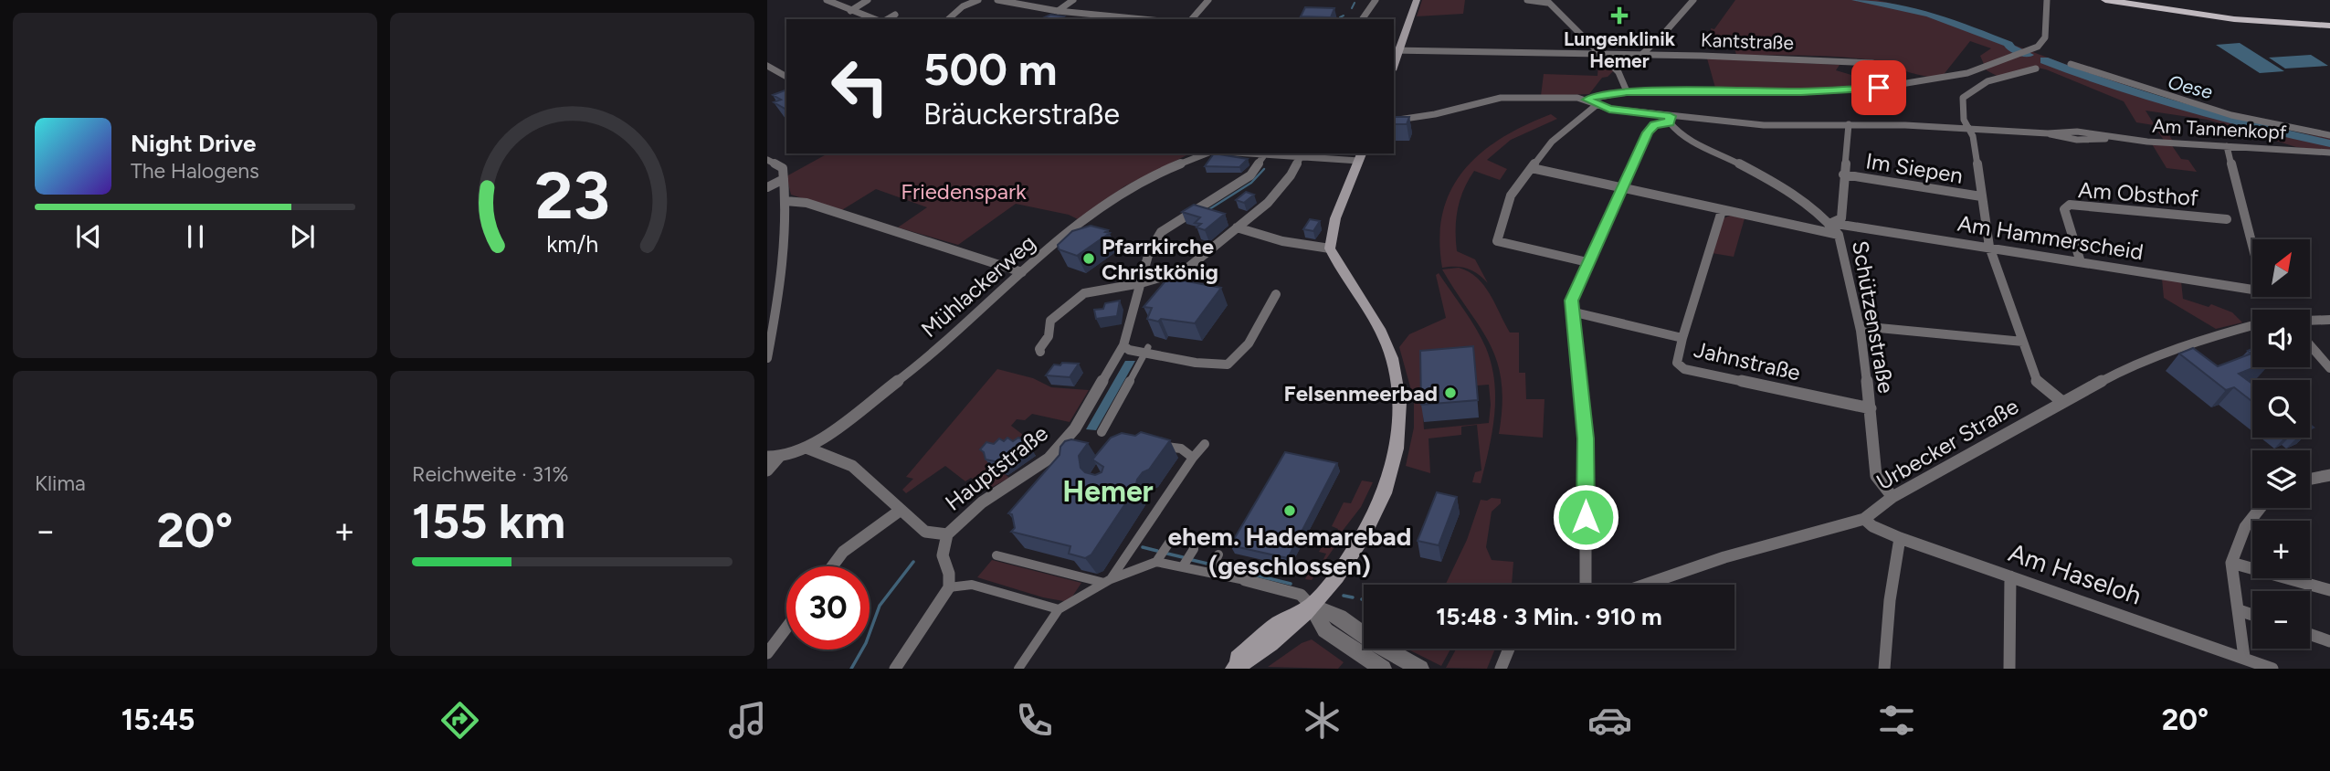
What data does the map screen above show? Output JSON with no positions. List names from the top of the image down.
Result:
{
  "streets": {
    "street": [
      "Kantstraße",
      "Am Tannenkopf",
      "Im Siepen",
      "Am Obsthof",
      "Am Hammerscheid",
      "Mühlackerweg",
      "Schützenstraße",
      "Jahnstraße",
      "Urbecker Straße",
      "Hauptstraße",
      "Am Haseloh"
    ]
  },
  "crossings": [
    ["Am Tannenkopf", "Am Hammerscheid"],
    ["Am Tannenkopf", "Schützenstraße"],
    ["Am Obsthof", "Am Hammerscheid"],
    ["Am Hammerscheid", "Schützenstraße"],
    ["Schützenstraße", "Jahnstraße"],
    ["Schützenstraße", "Urbecker Straße"],
    ["Urbecker Straße", "Am Haseloh"]
  ],
  "districts": ["Hemer"],
  "water": ["Oese"],
  "parks": ["Friedenspark"],
  "places": {
    "health": ["Lungenklinik Hemer"],
    "other": ["Pfarrkirche Christkönig", "Felsenmeerbad", "ehem. Hademarebad (geschlossen)"]
  },
  "north": "top right",
  "page": {
    "turn": ["500 m", "Bräuckerstraße"],
    "song": ["Night Drive", "The Halogens"],
    "map_buttons": ["+", "−"],
    "tile": [
      "Klima",
      ["Reichweite · 31%", "155 km"]
    ],
    "heat": ["−", "20°", "+"],
    "limit": "30",
    "trip": "15:48 · 3 Min. · 910 m",
    "tabs": ["15:45", "20°"],
    "gauge": ["23", "km/h"]
  }
}
